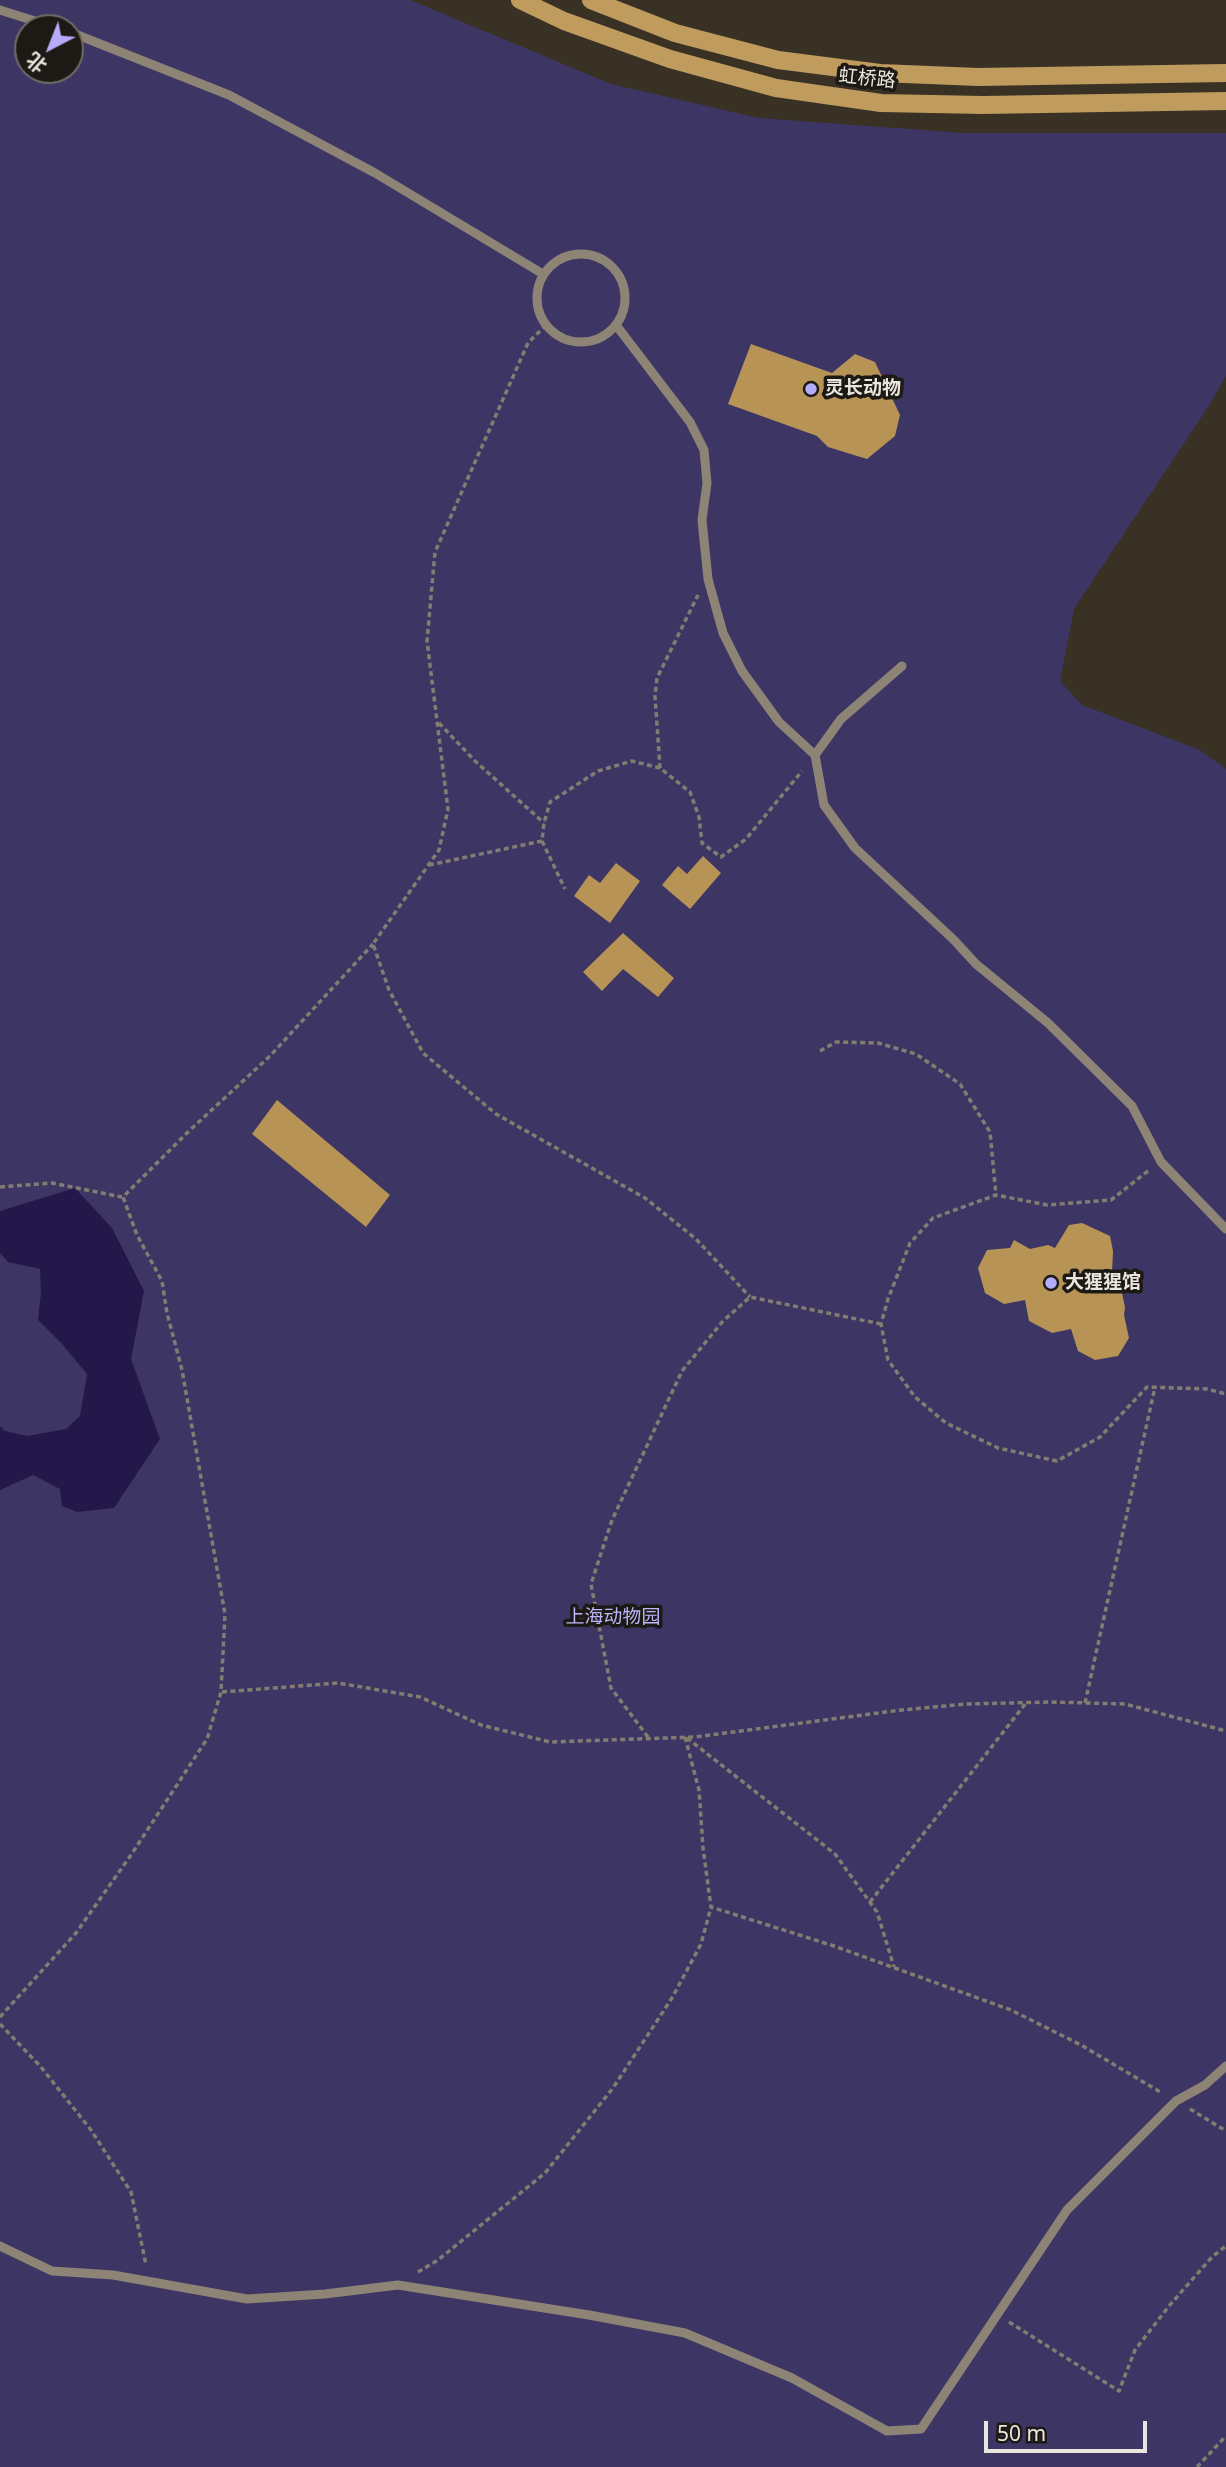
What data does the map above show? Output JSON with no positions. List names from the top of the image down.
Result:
{
  "streets": {
    "main road": ["虹桥路"]
  },
  "parks": ["上海动物园"],
  "places": ["灵长动物", "大猩猩馆"],
  "scale_bar": "50 m",
  "north": "bottom left"
}
